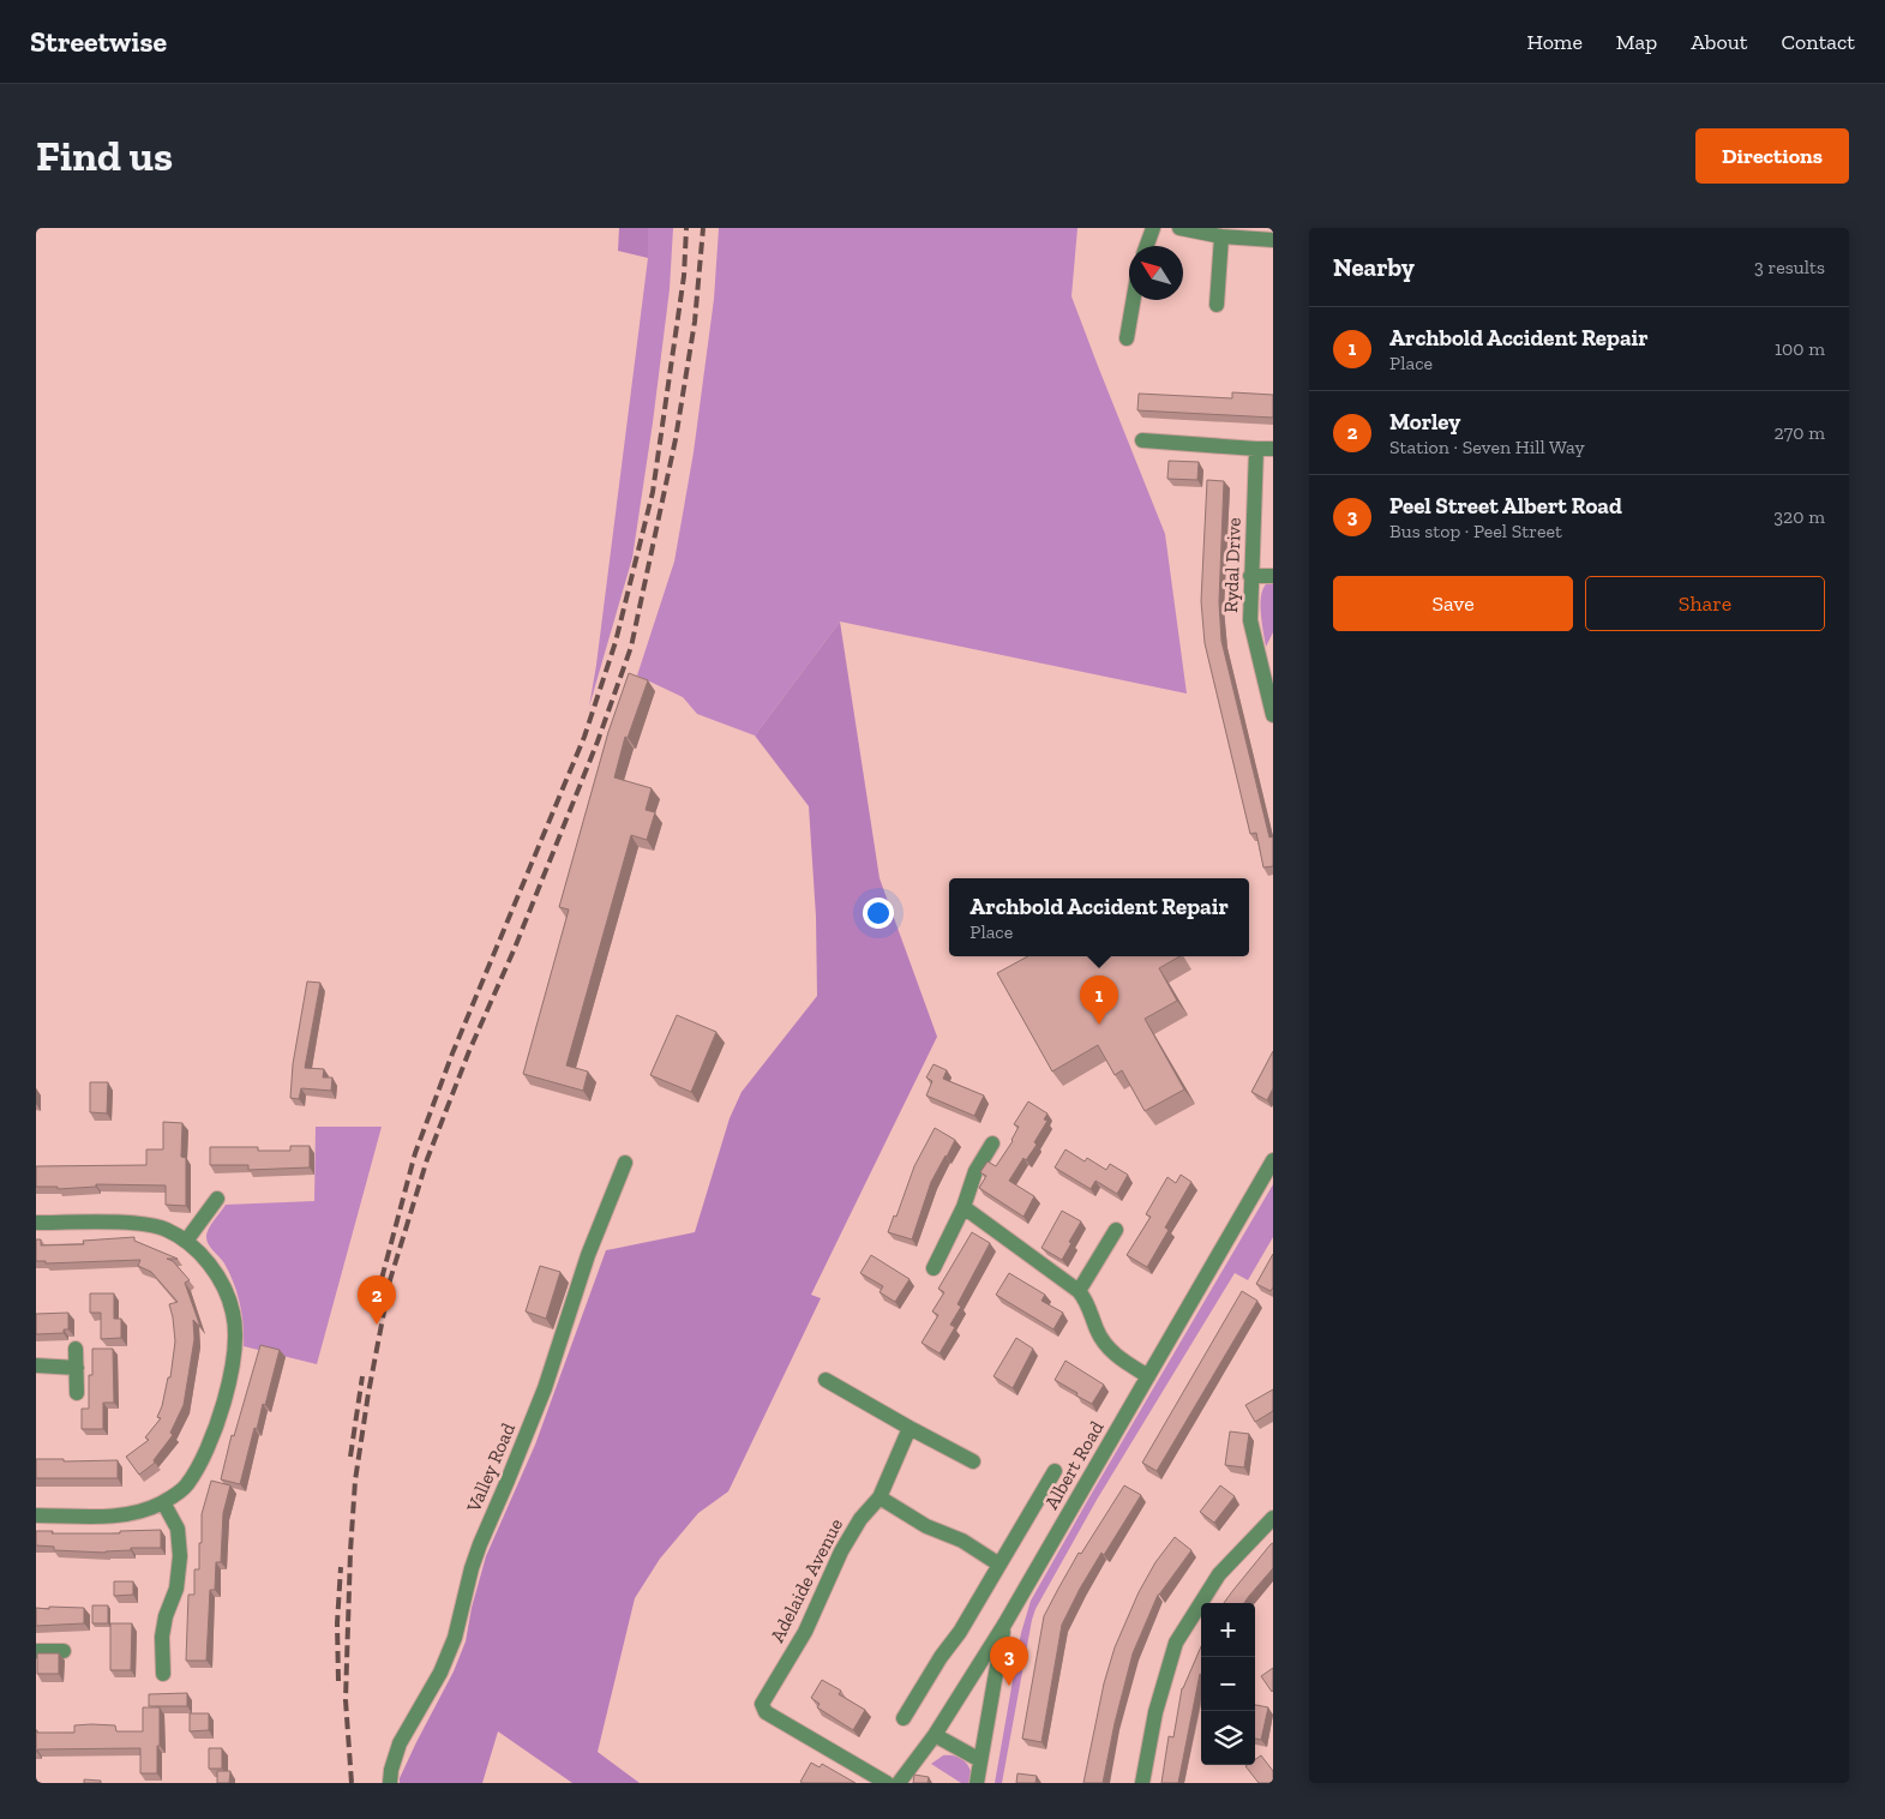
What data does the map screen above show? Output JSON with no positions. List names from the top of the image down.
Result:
{
  "streets": {
    "street": [
      "Rydal Drive",
      "Albert Road",
      "Valley Road",
      "Adelaide Avenue"
    ]
  },
  "north": "top left",
  "page": {
    "header": "Streetwise",
    "nav": [
      "Home",
      "Map",
      "About",
      "Contact"
    ],
    "buttons": [
      "Directions",
      ["Save", "Share"]
    ],
    "title": "Find us",
    "heading": ["Nearby", "3 results"],
    "list": [
      {
        "mark": "1",
        "name": "Archbold Accident Repair",
        "note": "Place",
        "value": "100 m"
      },
      {
        "mark": "2",
        "name": "Morley",
        "note": "Station · Seven Hill Way",
        "value": "270 m"
      },
      {
        "mark": "3",
        "name": "Peel Street Albert Road",
        "note": "Bus stop · Peel Street",
        "value": "320 m"
      }
    ],
    "popup": ["Archbold Accident Repair", "Place"],
    "pins": ["1", "2", "3"],
    "map_buttons": ["+", "−"]
  }
}
